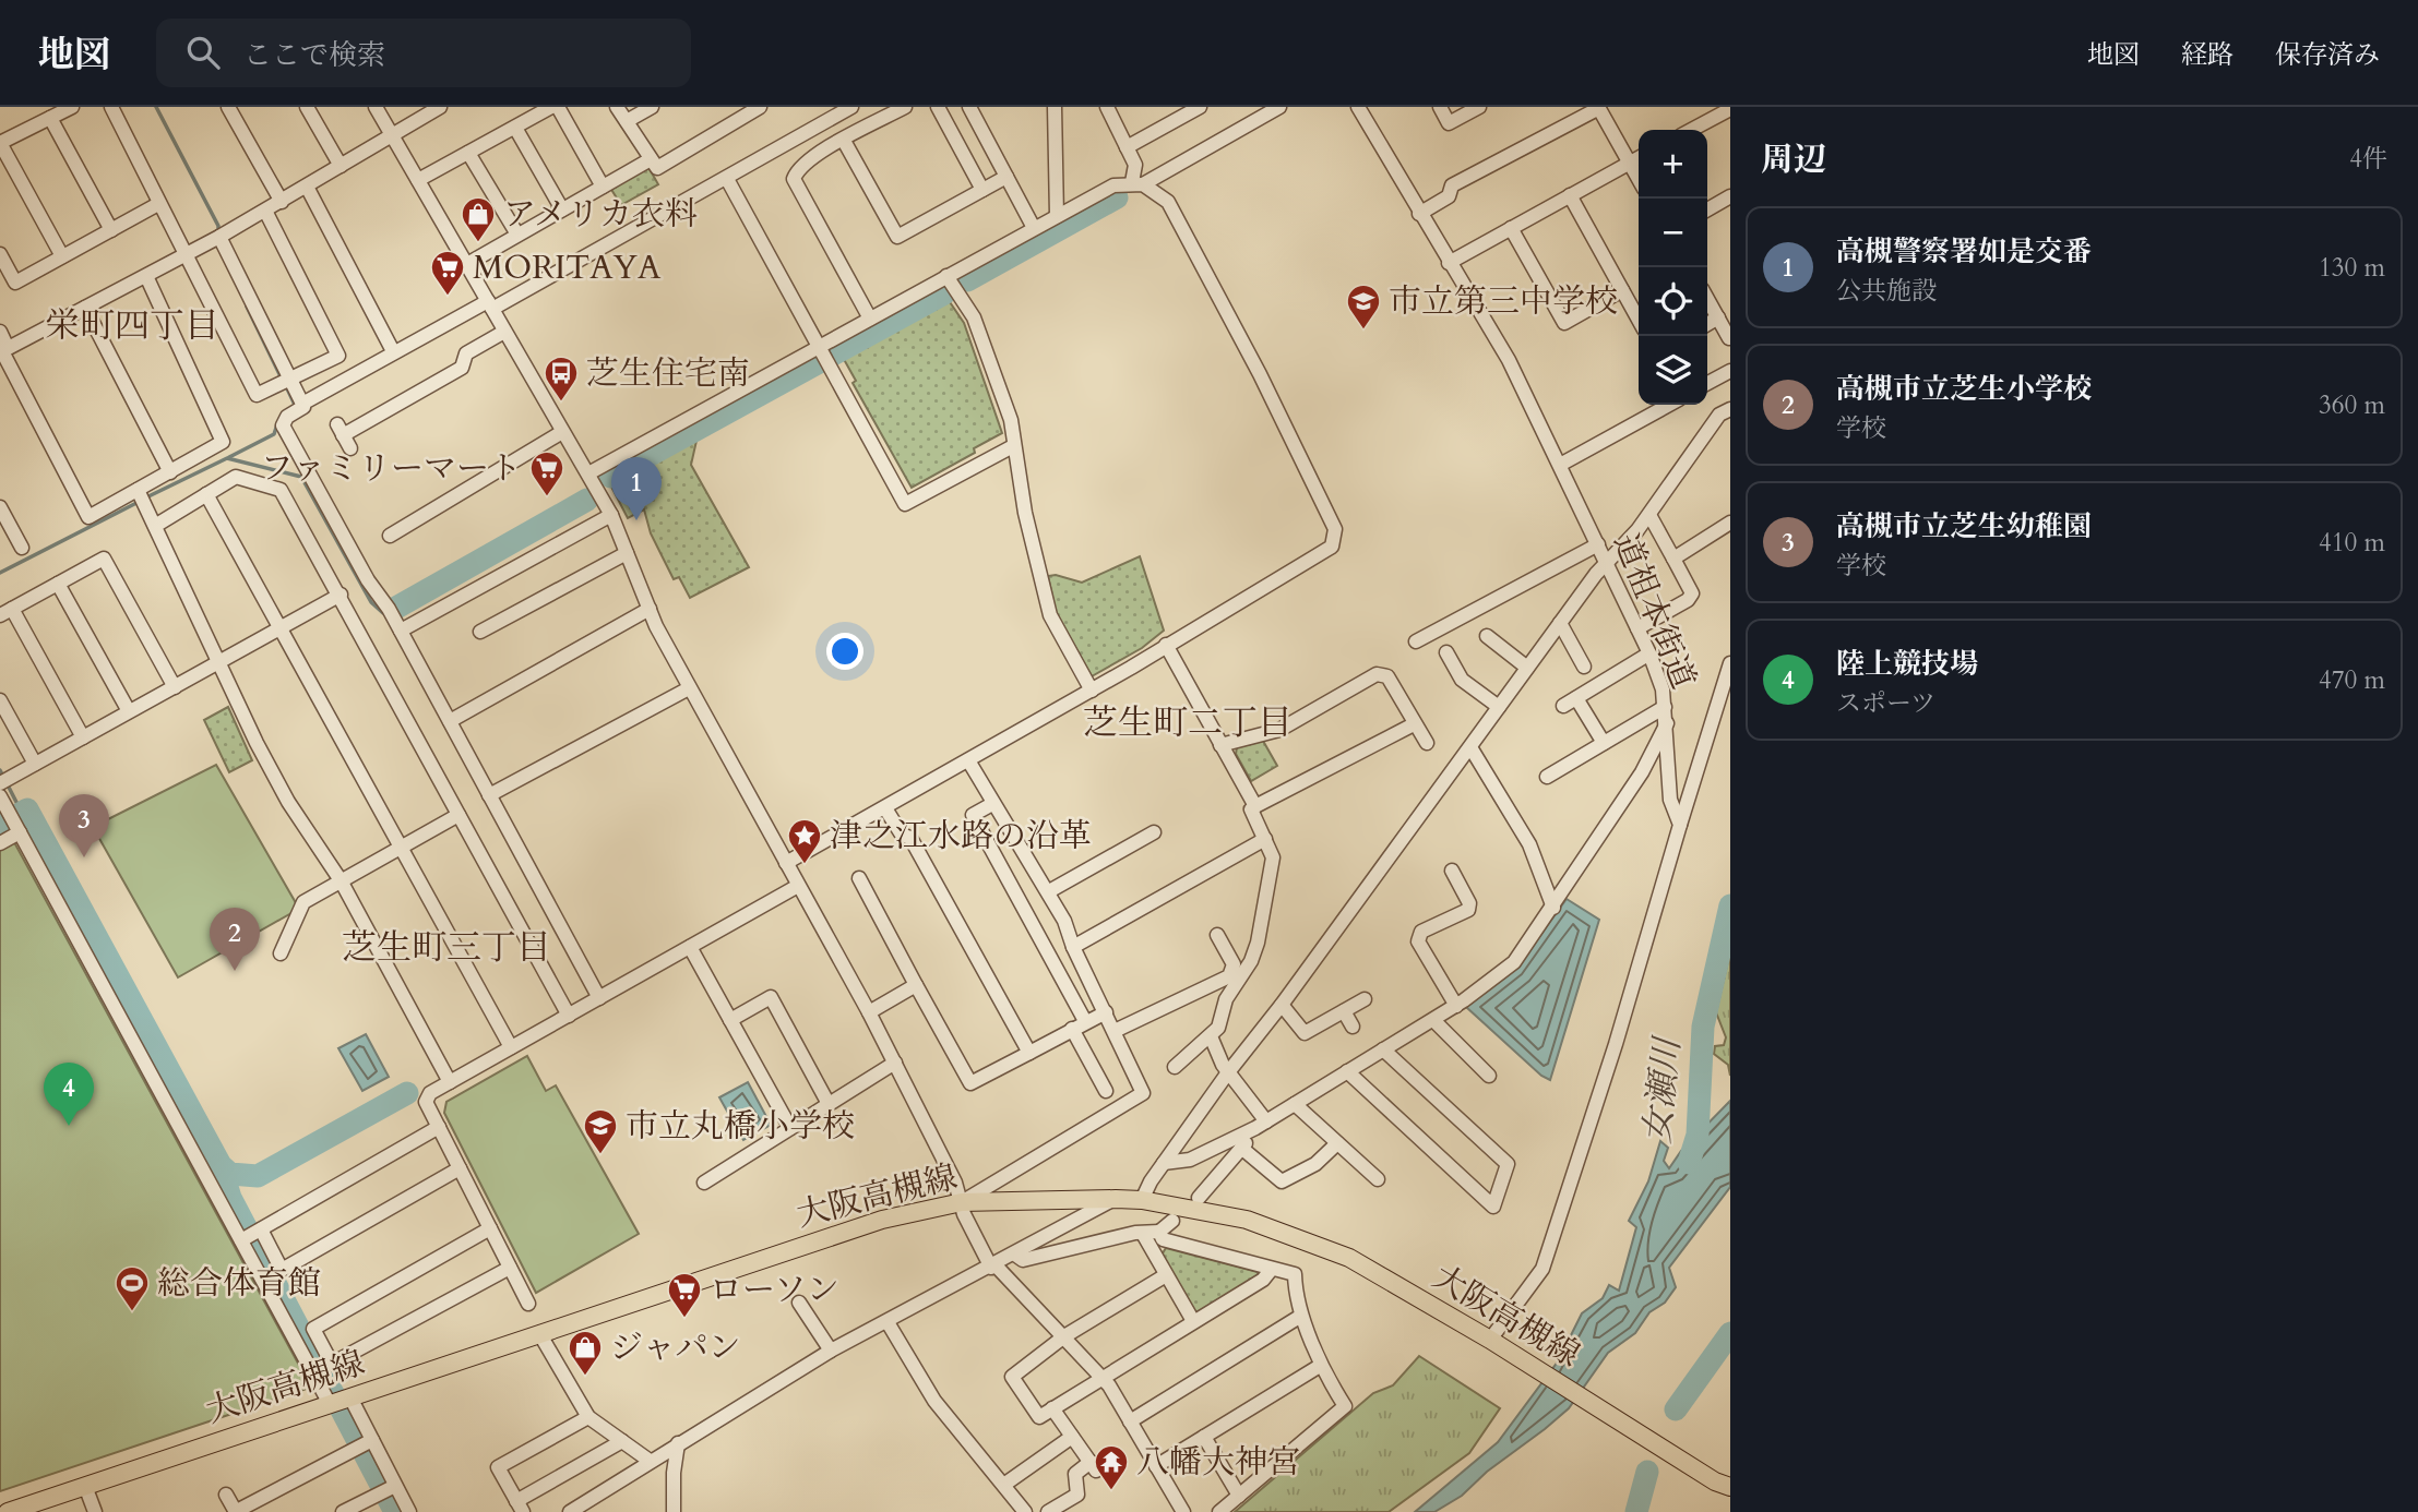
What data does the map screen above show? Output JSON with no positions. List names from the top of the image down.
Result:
{
  "streets": {
    "main road": ["大阪高槻線"],
    "street": ["道祖本街道"]
  },
  "districts": ["栄町四丁目", "芝生町二丁目", "芝生町三丁目"],
  "water": ["女瀬川"],
  "places": {
    "shop": ["アメリカ衣料", "ジャパン"],
    "supermarket": ["MORITAYA", "ファミリーマート", "ローソン"],
    "school or university": ["市立第三中学校", "市立丸橋小学校"],
    "bus stop": ["芝生住宅南"],
    "place": ["津之江水路の沿革"],
    "sports": ["総合体育館"],
    "temple": ["八幡大神宮"]
  },
  "page": {
    "header": "地図",
    "search": "ここで検索",
    "nav": ["地図", "経路", "保存済み"],
    "heading": ["周辺", "4件"],
    "map_buttons": ["+", "−"],
    "list": [
      {
        "mark": "1",
        "name": "高槻警察署如是交番",
        "note": "公共施設",
        "value": "130 m"
      },
      {
        "mark": "2",
        "name": "高槻市立芝生小学校",
        "note": "学校",
        "value": "360 m"
      },
      {
        "mark": "3",
        "name": "高槻市立芝生幼稚園",
        "note": "学校",
        "value": "410 m"
      },
      {
        "mark": "4",
        "name": "陸上競技場",
        "note": "スポーツ",
        "value": "470 m"
      }
    ],
    "pins": [
      "1",
      "3",
      "2",
      "4"
    ]
  }
}
